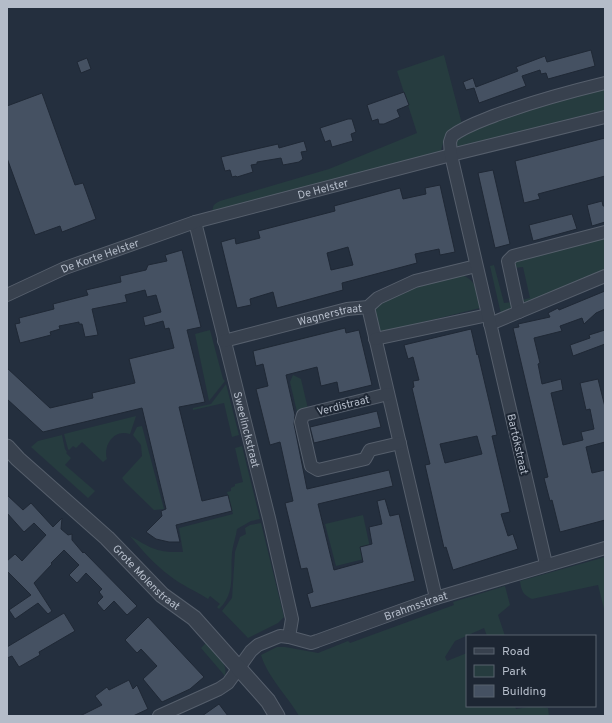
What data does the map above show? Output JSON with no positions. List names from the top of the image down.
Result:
{
  "streets": {
    "street": [
      "De Helster",
      "De Korte Helster",
      "Wagnerstraat",
      "Verdistraat",
      "Sweelinckstraat",
      "Bartókstraat",
      "Grote Molenstraat",
      "Brahmsstraat"
    ]
  },
  "crossings": [
    ["De Helster", "De Korte Helster"],
    ["De Helster", "Sweelinckstraat"],
    ["De Helster", "Bartókstraat"],
    ["De Korte Helster", "Sweelinckstraat"],
    ["Wagnerstraat", "Sweelinckstraat"],
    ["Wagnerstraat", "Bartókstraat"],
    ["Sweelinckstraat", "Brahmsstraat"],
    ["Bartókstraat", "Brahmsstraat"],
    ["Grote Molenstraat", "Brahmsstraat"]
  ],
  "legend": ["Road", "Park", "Building"]
}
